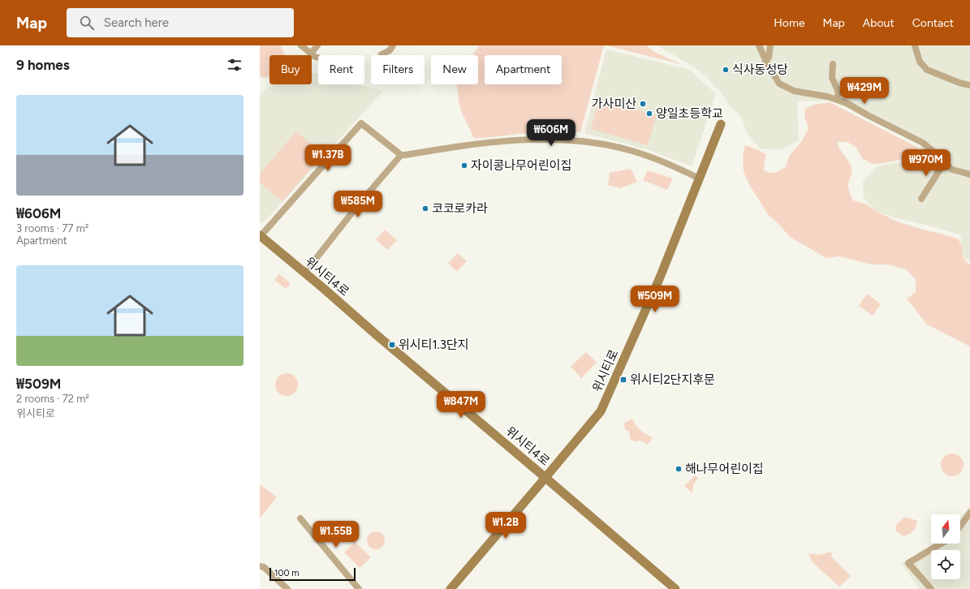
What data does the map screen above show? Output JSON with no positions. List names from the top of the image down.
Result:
{
  "streets": {
    "main road": ["위시티4로", "위시티로"]
  },
  "crossings": [
    ["위시티4로", "위시티로"]
  ],
  "places": {
    "other": [
      "식사동성당",
      "가사미산",
      "양일초등학교",
      "자이콩나무어린이집",
      "코코로카라",
      "해나무어린이집"
    ],
    "transit": ["위시티1.3단지", "위시티2단지후문"]
  },
  "scale_bar": "100 m",
  "north": "top",
  "page": {
    "header": "Map",
    "search": "Search here",
    "nav": [
      "Home",
      "Map",
      "About",
      "Contact"
    ],
    "heading": "9 homes",
    "chip": [
      "Buy",
      "Rent",
      "Filters",
      "New",
      "Apartment"
    ],
    "price": [
      "₩429M",
      "₩606M",
      "₩1.37B",
      "₩970M",
      "₩585M",
      "₩509M",
      "₩847M",
      "₩1.2B",
      "₩1.55B"
    ],
    "list": [
      {
        "name": "₩606M",
        "note": "3 rooms · 77 m² · Apartment"
      },
      {
        "name": "₩509M",
        "note": "2 rooms · 72 m² · 위시티로"
      }
    ],
    "scale": "100 m"
  }
}
